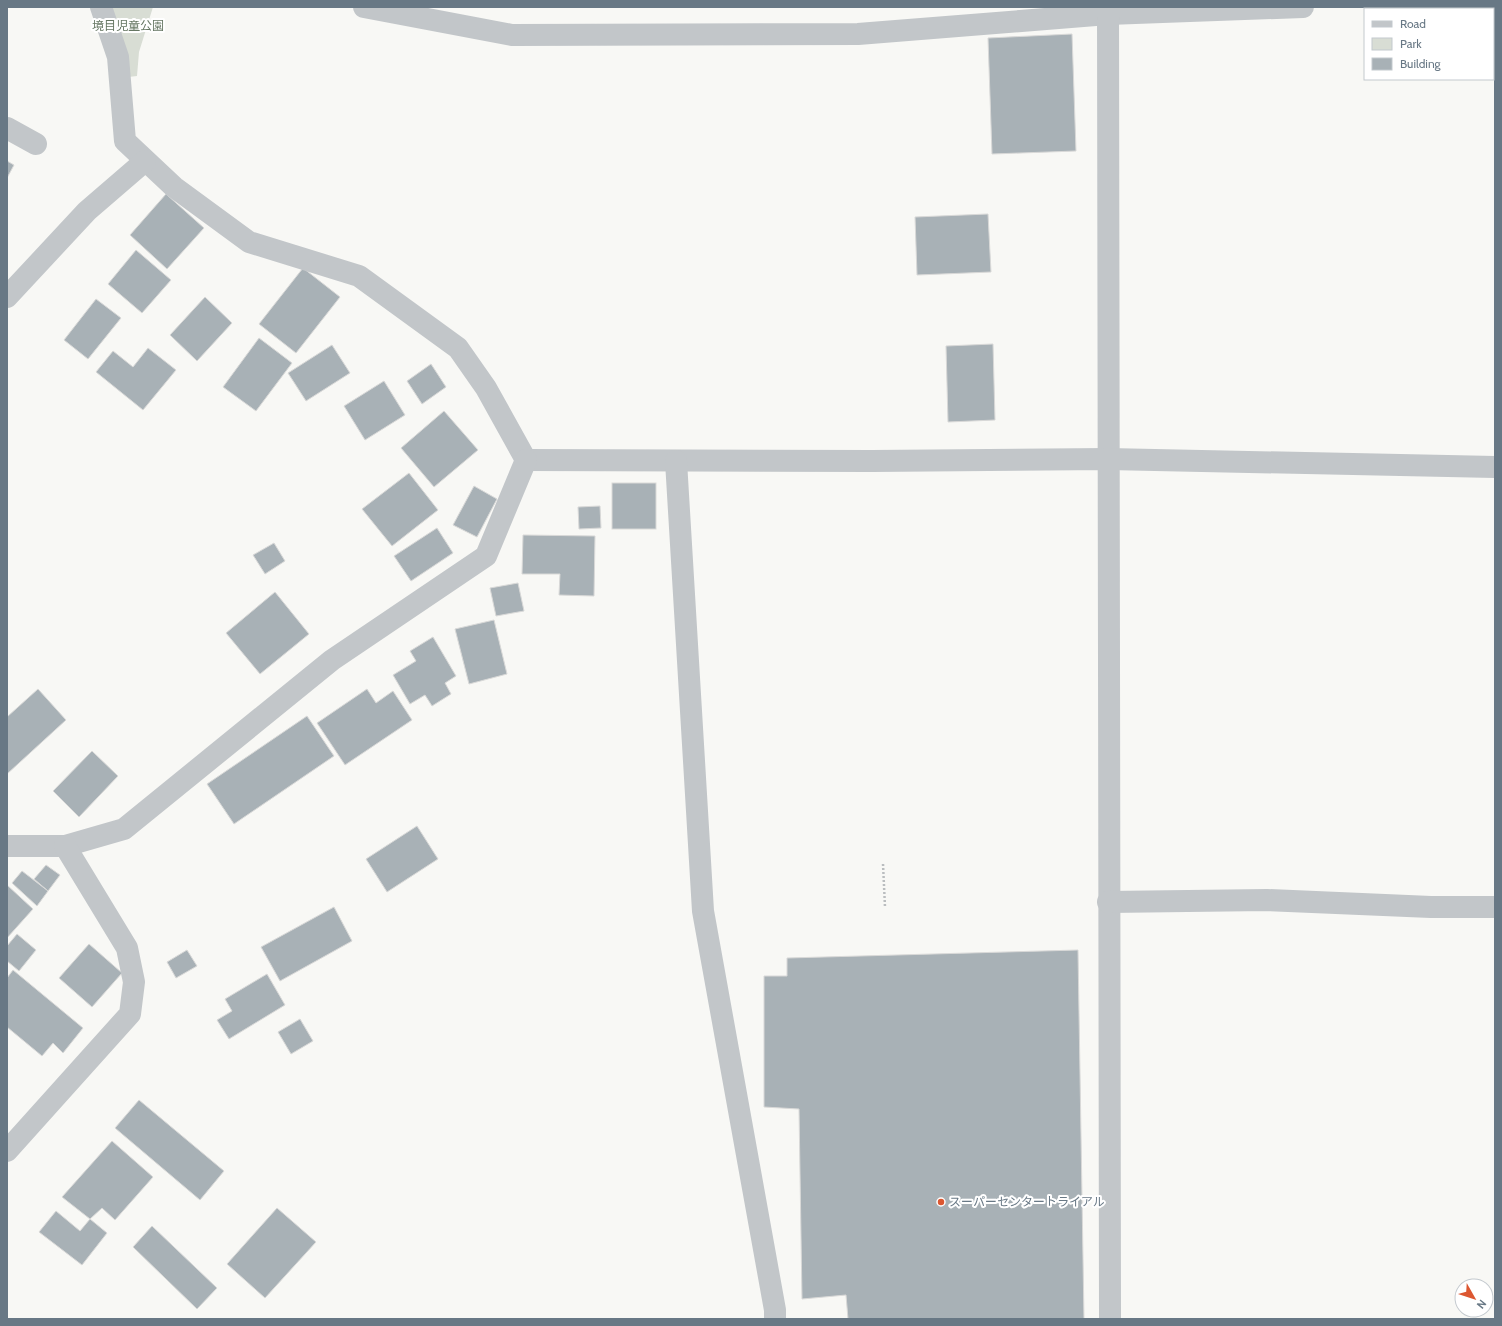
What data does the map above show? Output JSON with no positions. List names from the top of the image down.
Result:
{
  "parks": ["境目児童公園"],
  "places": ["スーパーセンタートライアル"],
  "legend": ["Road", "Park", "Building"],
  "north": "bottom right"
}
